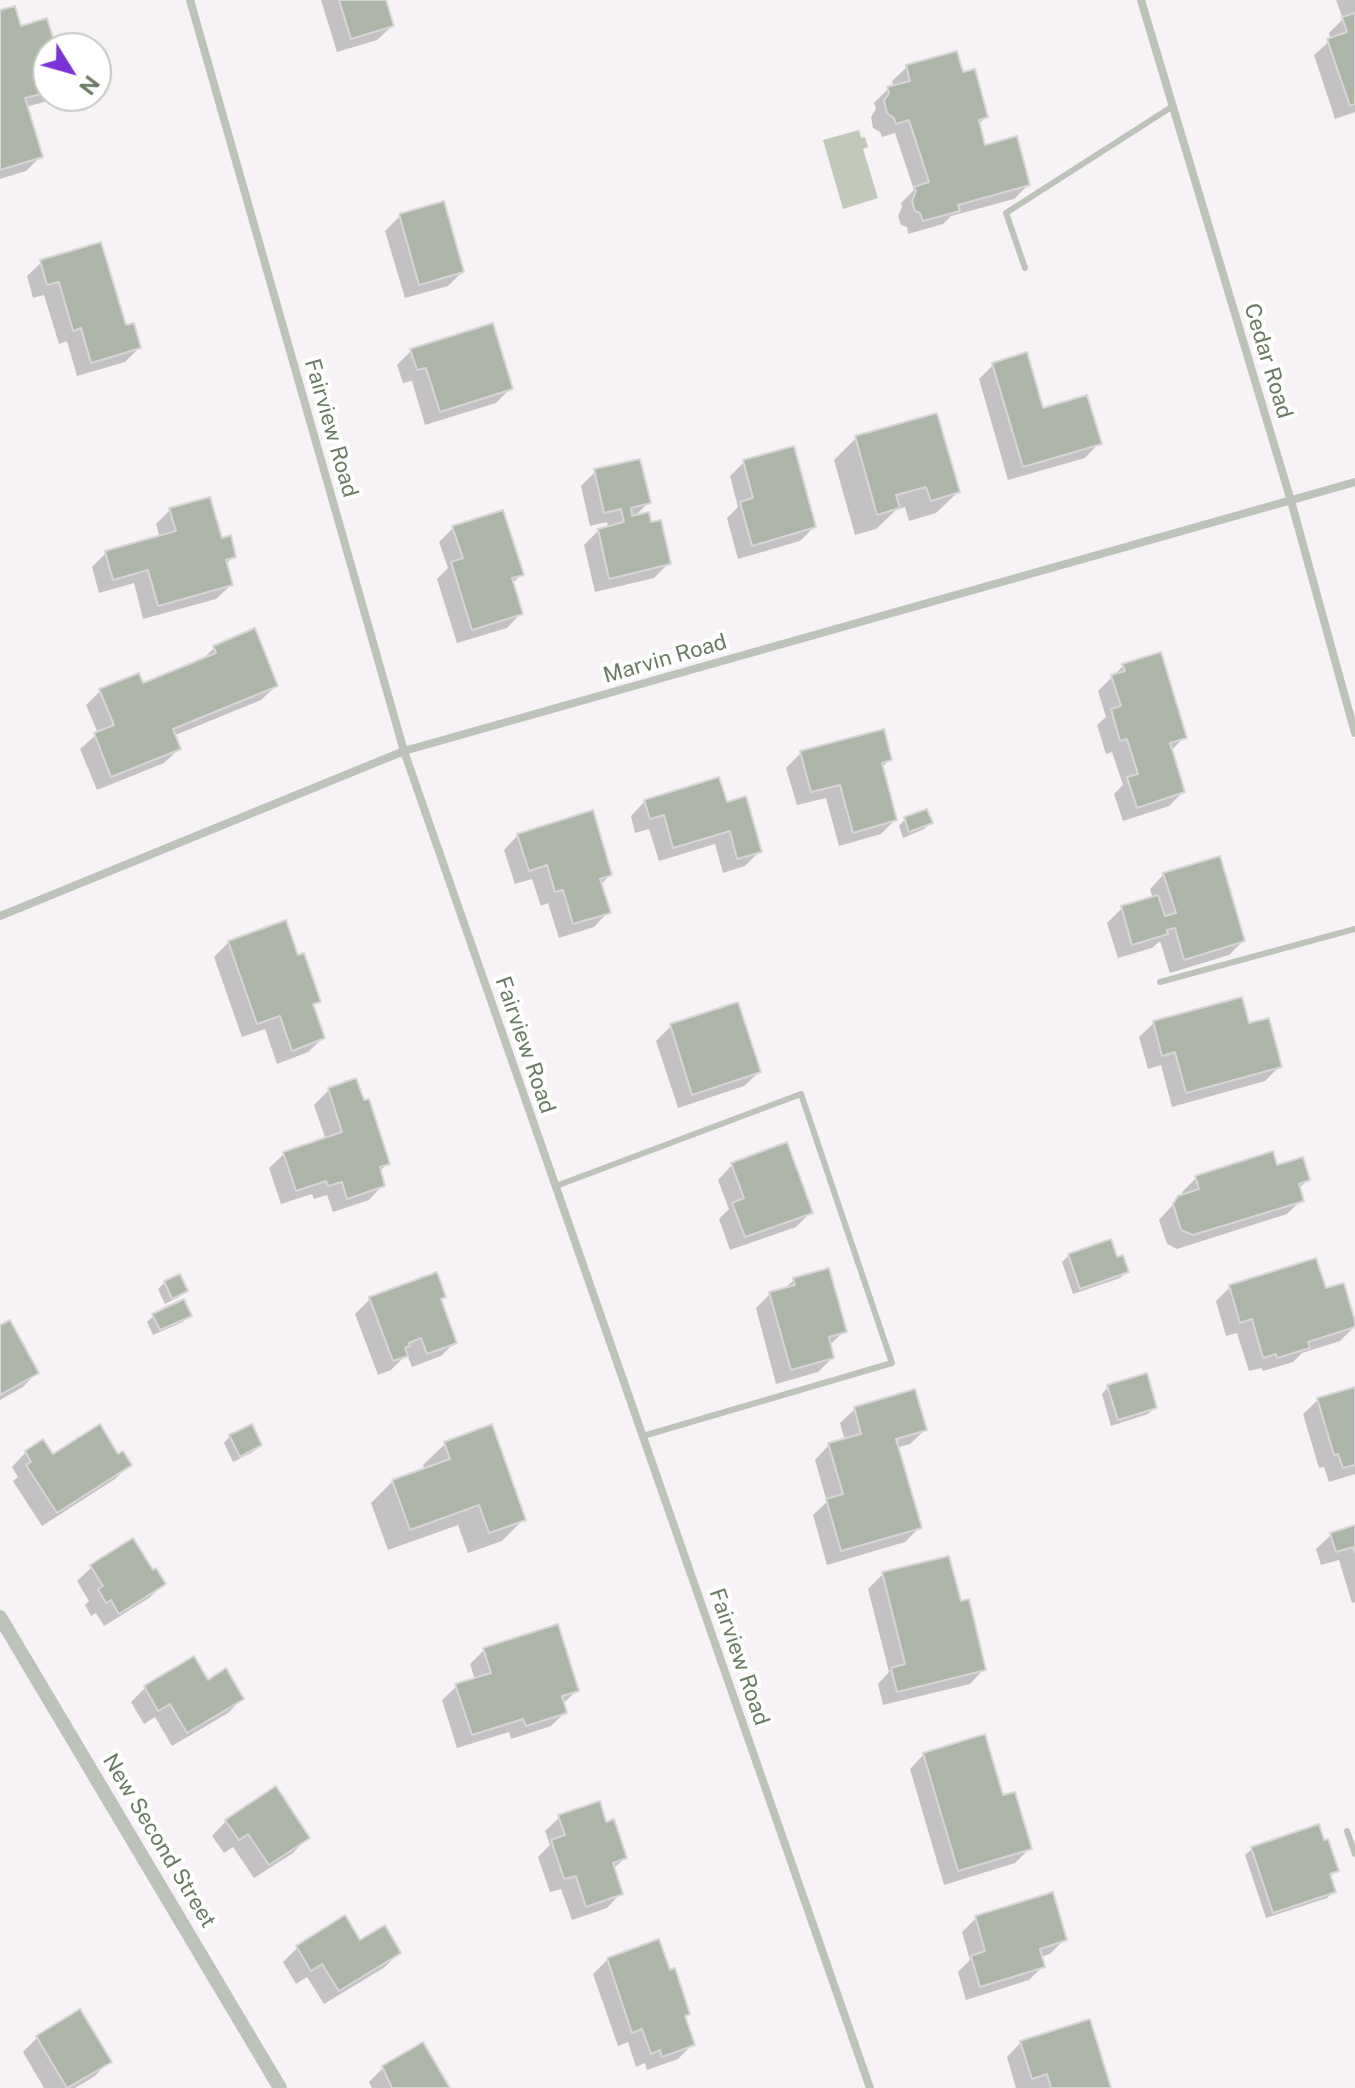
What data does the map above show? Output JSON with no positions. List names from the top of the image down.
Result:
{
  "streets": {
    "street": [
      "Cedar Road",
      "Fairview Road",
      "Marvin Road",
      "New Second Street"
    ]
  },
  "crossings": [
    ["Cedar Road", "Marvin Road"],
    ["Fairview Road", "Marvin Road"]
  ],
  "north": "bottom right"
}
